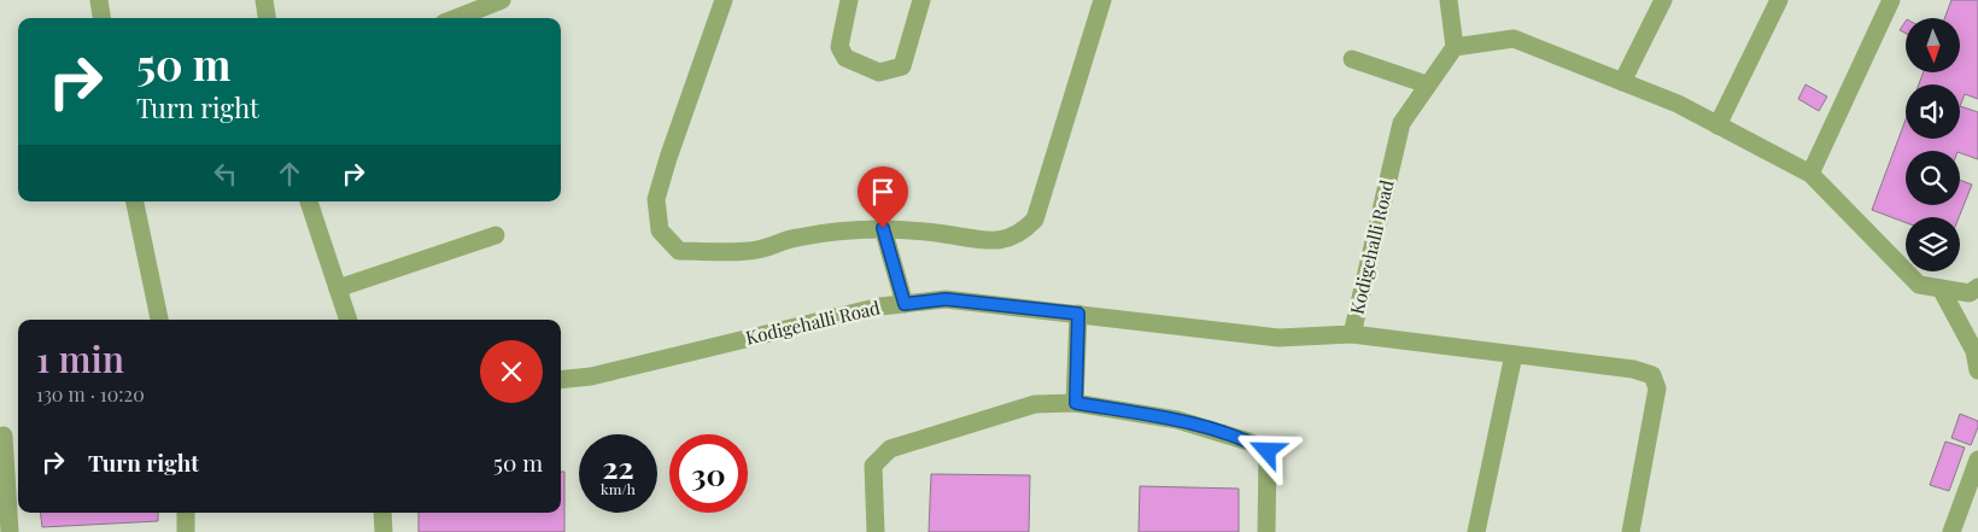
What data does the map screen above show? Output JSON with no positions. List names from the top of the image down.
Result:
{
  "streets": {
    "street": ["Kodigehalli Road"]
  },
  "north": "bottom",
  "page": {
    "turn": ["50 m", "Turn right"],
    "heading": ["1 min", "130 m · 10:20"],
    "list": [
      {
        "name": "Turn right",
        "value": "50 m"
      }
    ],
    "speed": "22 km/h",
    "limit": "30"
  }
}
